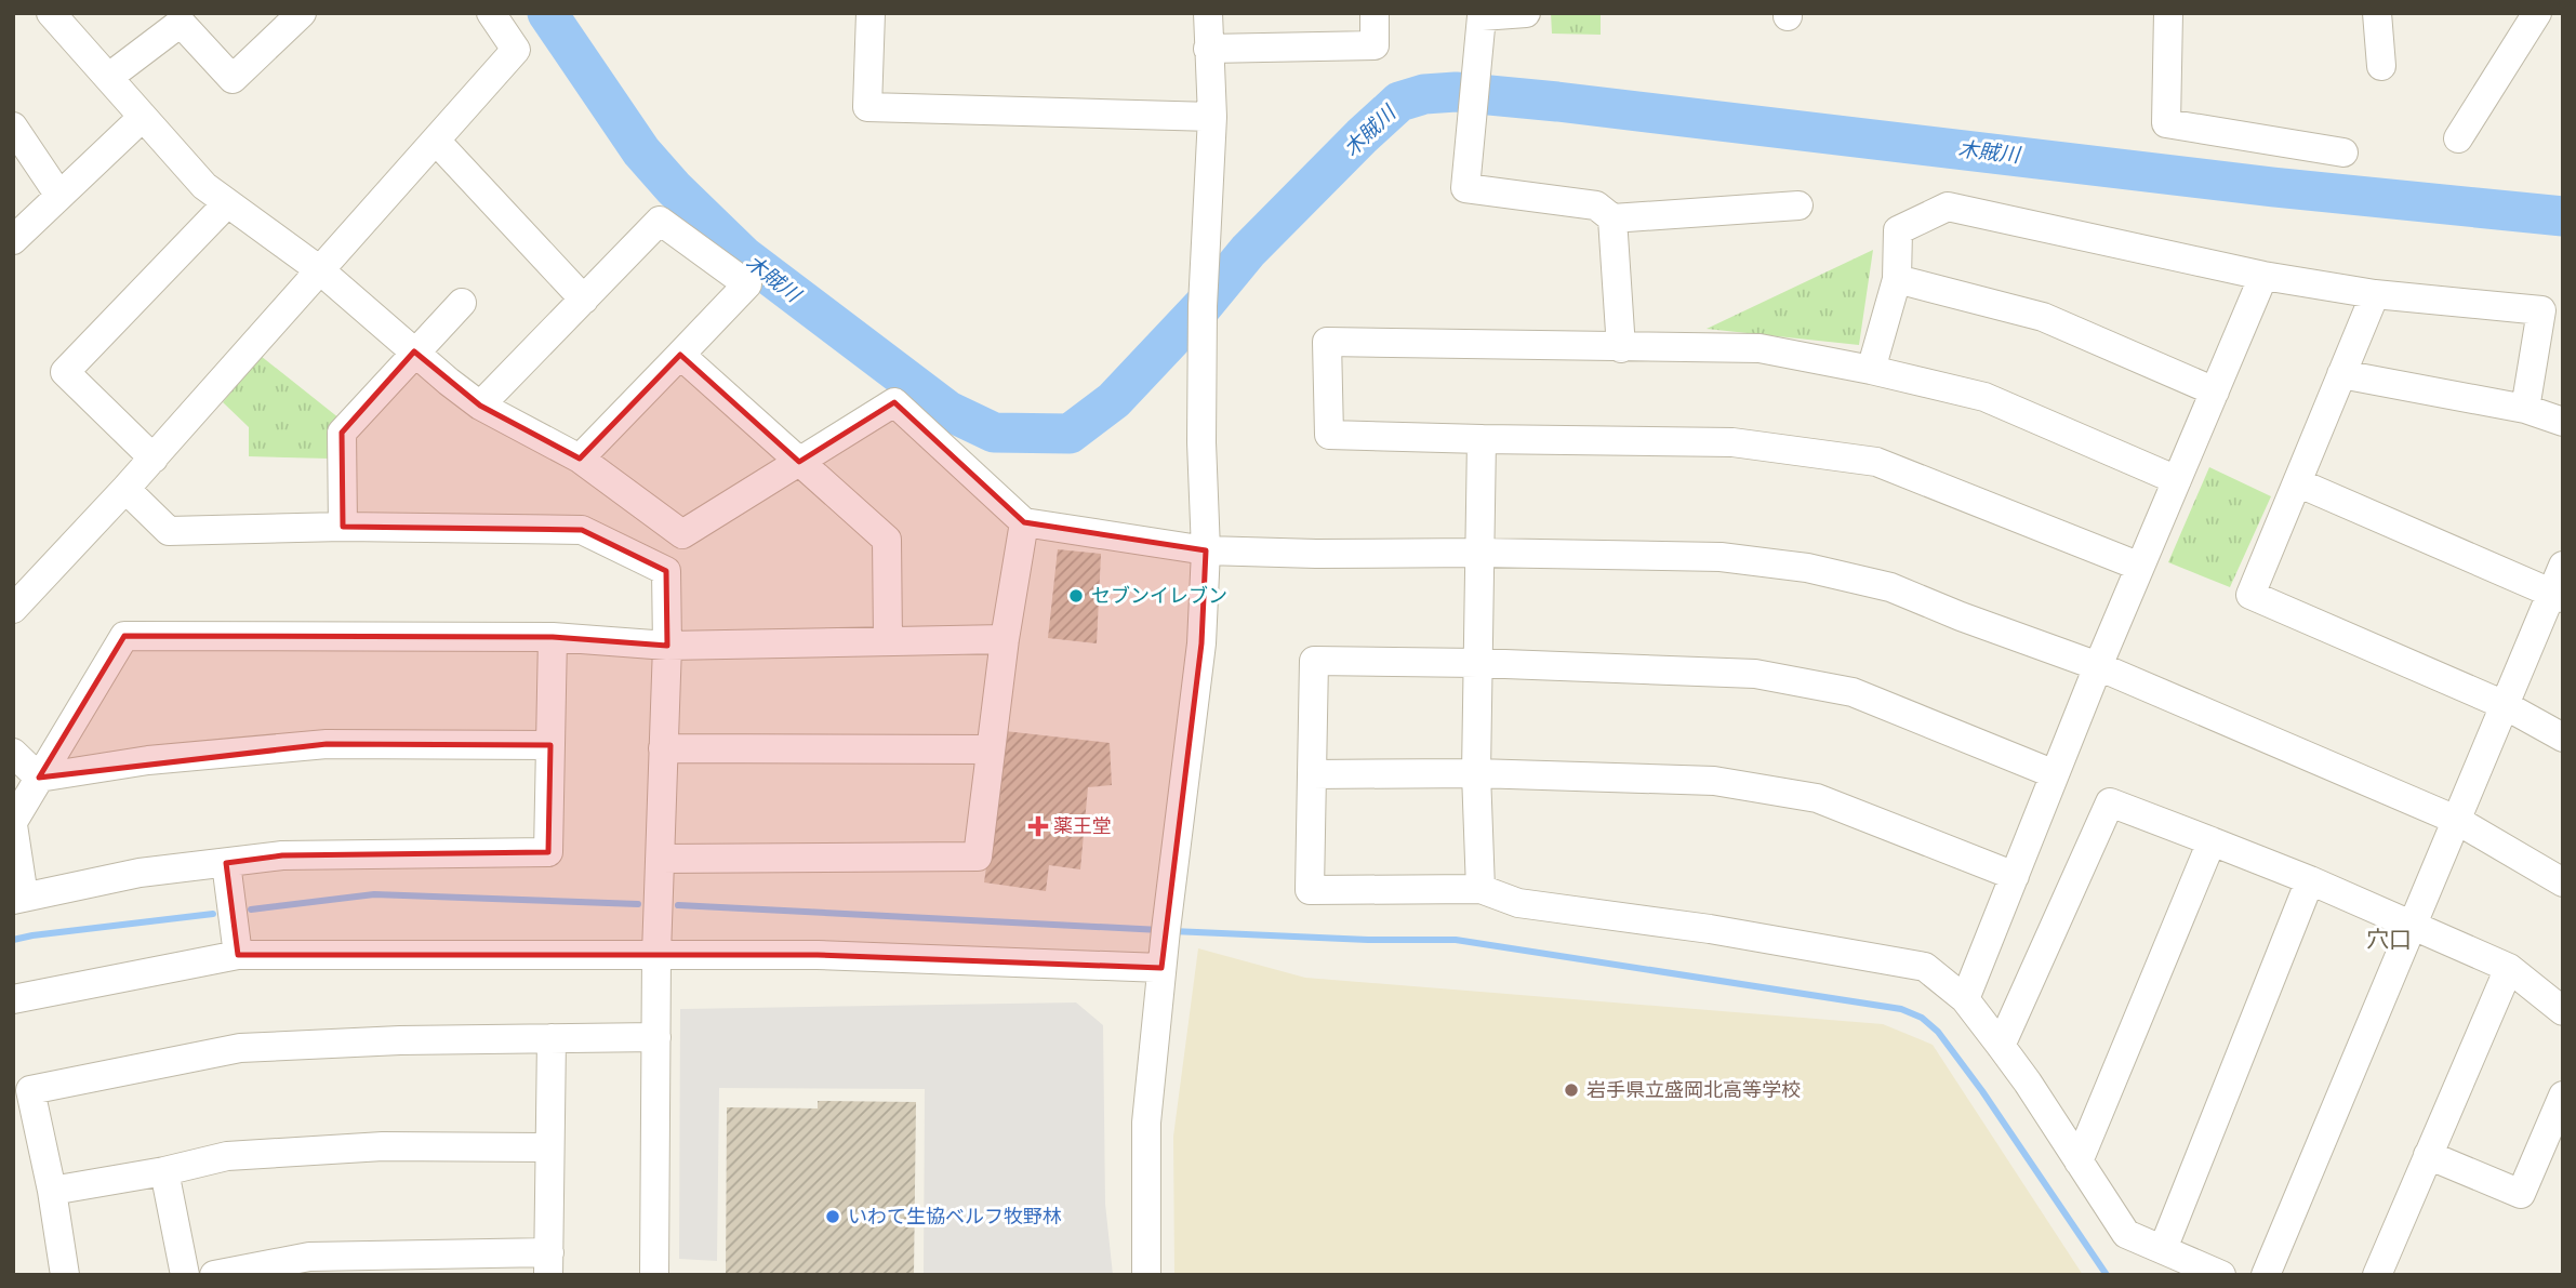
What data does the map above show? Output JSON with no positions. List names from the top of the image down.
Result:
{
  "districts": ["穴口"],
  "water": ["木賊川"],
  "places": {
    "other": ["セブンイレブン", "岩手県立盛岡北高等学校", "いわて生協ベルフ牧野林"],
    "health": ["薬王堂"]
  }
}
